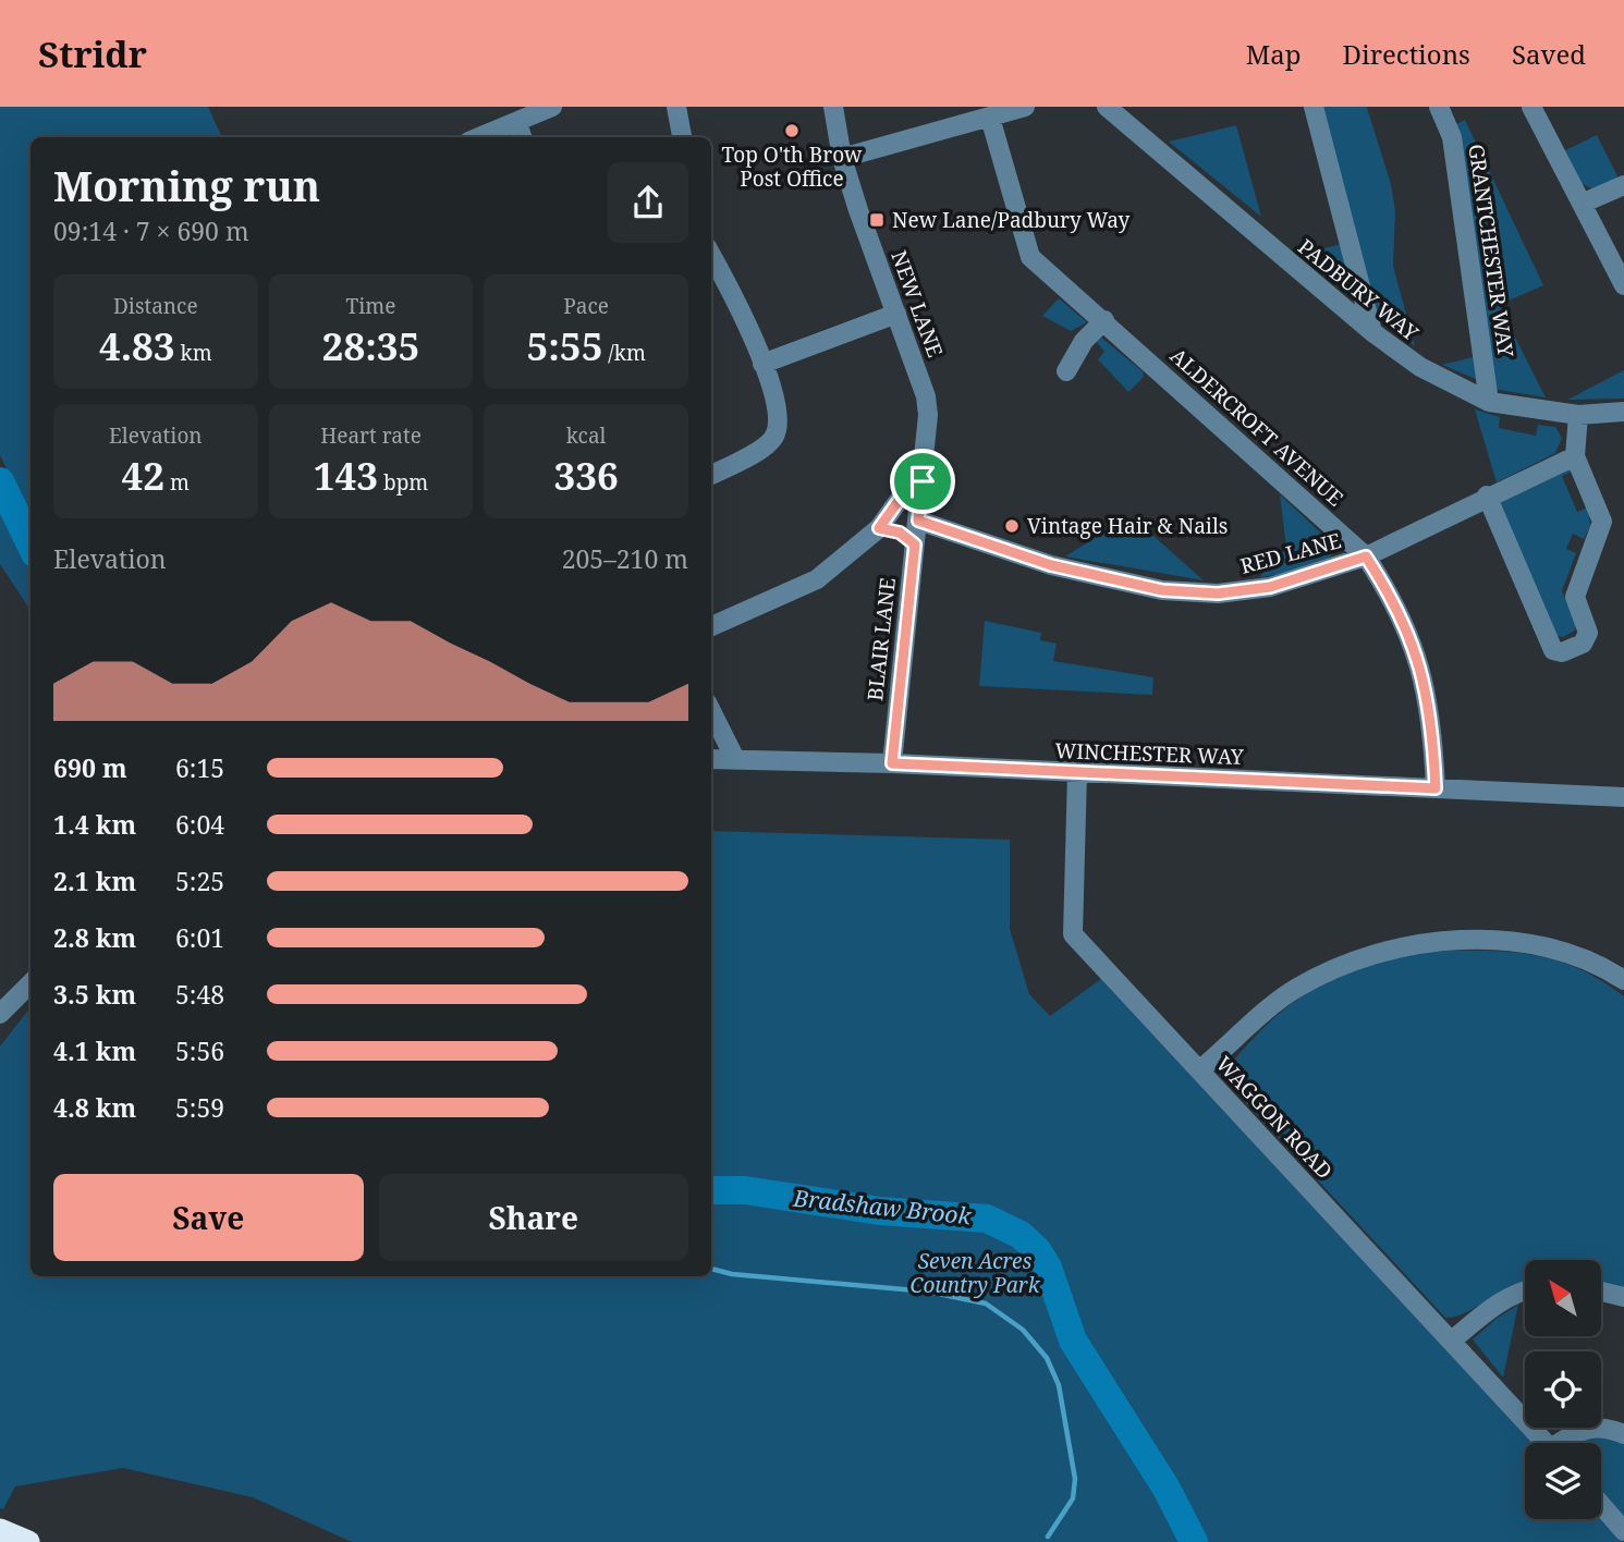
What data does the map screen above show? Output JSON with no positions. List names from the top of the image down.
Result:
{
  "streets": {
    "street": [
      "GRANTCHESTER WAY",
      "PADBURY WAY",
      "NEW LANE",
      "ALDERCROFT AVENUE",
      "RED LANE",
      "BLAIR LANE",
      "WINCHESTER WAY",
      "WAGGON ROAD"
    ]
  },
  "crossings": [
    ["GRANTCHESTER WAY", "PADBURY WAY"],
    ["NEW LANE", "RED LANE"],
    ["NEW LANE", "BLAIR LANE"],
    ["ALDERCROFT AVENUE", "RED LANE"],
    ["ALDERCROFT AVENUE", "WINCHESTER WAY"],
    ["RED LANE", "BLAIR LANE"],
    ["BLAIR LANE", "WINCHESTER WAY"],
    ["WINCHESTER WAY", "WAGGON ROAD"]
  ],
  "water": ["Bradshaw Brook"],
  "parks": ["Seven Acres Country Park"],
  "places": {
    "other": ["Top O'th Brow Post Office", "Vintage Hair & Nails"],
    "transit": ["New Lane/Padbury Way"]
  },
  "north": "top left",
  "page": {
    "header": "Stridr",
    "nav": ["Map", "Directions", "Saved"],
    "heading": ["Morning run", "09:14 · 7 × 690 m"],
    "stats": [
      ["Distance", "4.83 km"],
      ["Time", "28:35"],
      ["Pace", "5:55 /km"],
      ["Elevation", "42 m"],
      ["Heart rate", "143 bpm"],
      ["kcal", "336"]
    ],
    "chart": ["Elevation", "205–210 m"],
    "list": [
      {
        "name": "690 m",
        "note": "6:15"
      },
      {
        "name": "1.4 km",
        "note": "6:04"
      },
      {
        "name": "2.1 km",
        "note": "5:25"
      },
      {
        "name": "2.8 km",
        "note": "6:01"
      },
      {
        "name": "3.5 km",
        "note": "5:48"
      },
      {
        "name": "4.1 km",
        "note": "5:56"
      },
      {
        "name": "4.8 km",
        "note": "5:59"
      }
    ],
    "buttons": ["Save", "Share"]
  }
}
